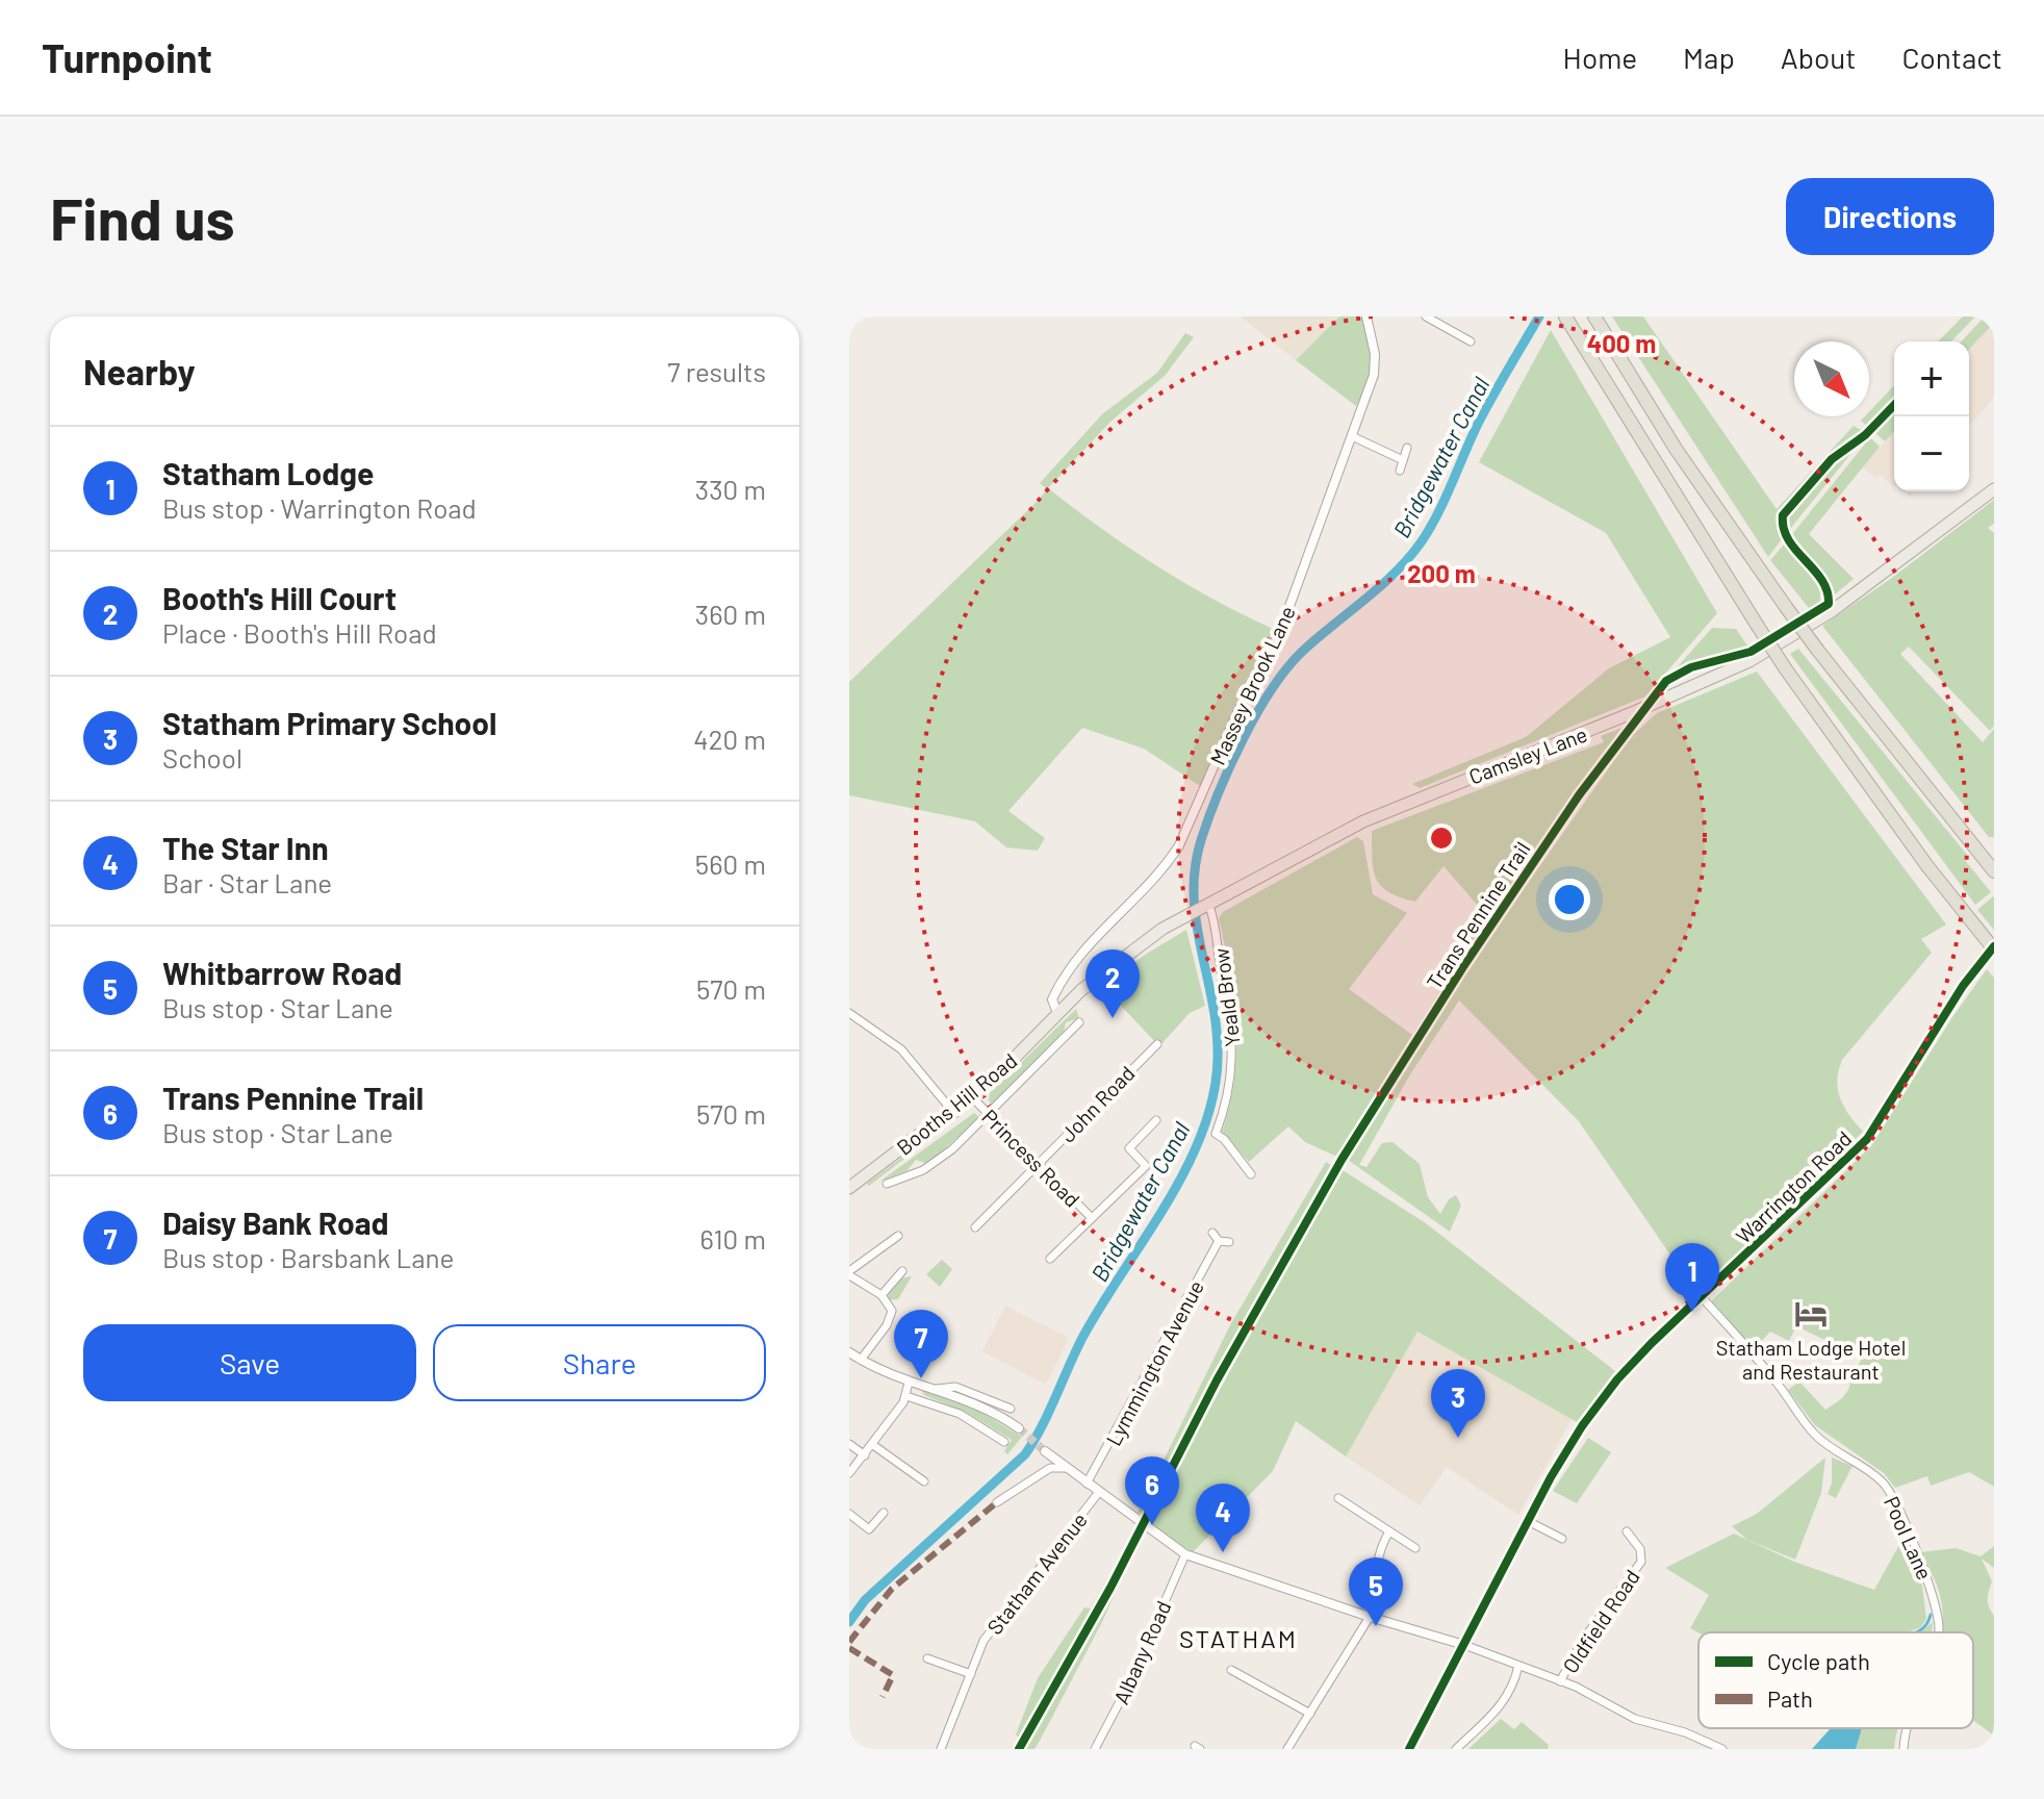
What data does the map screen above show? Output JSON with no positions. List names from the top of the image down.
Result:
{
  "streets": {
    "main road": ["Camsley Lane", "Booths Hill Road"],
    "street": [
      "Massey Brook Lane",
      "Yeald Brow",
      "John Road",
      "Princess Road",
      "Warrington Road",
      "Lymmington Avenue",
      "Pool Lane",
      "Statham Avenue",
      "Oldfield Road",
      "Albany Road"
    ],
    "cycle path": ["Trans Pennine Trail"]
  },
  "crossings": [
    ["Massey Brook Lane", "Camsley Lane"],
    ["Massey Brook Lane", "Booths Hill Road"],
    ["Camsley Lane", "Yeald Brow"],
    ["Camsley Lane", "Booths Hill Road"],
    ["Booths Hill Road", "Princess Road"],
    ["John Road", "Princess Road"],
    ["Warrington Road", "Pool Lane"]
  ],
  "districts": ["STATHAM"],
  "water": ["Bridgewater Canal"],
  "places": {
    "hotel": ["Statham Lodge Hotel and Restaurant"]
  },
  "legend": ["Cycle path", "Path"],
  "north": "bottom right",
  "page": {
    "header": "Turnpoint",
    "nav": [
      "Home",
      "Map",
      "About",
      "Contact"
    ],
    "buttons": [
      "Directions",
      ["Save", "Share"]
    ],
    "title": "Find us",
    "heading": ["Nearby", "7 results"],
    "map_buttons": ["+", "−"],
    "list": [
      {
        "mark": "1",
        "name": "Statham Lodge",
        "note": "Bus stop · Warrington Road",
        "value": "330 m"
      },
      {
        "mark": "2",
        "name": "Booth's Hill Court",
        "note": "Place · Booth's Hill Road",
        "value": "360 m"
      },
      {
        "mark": "3",
        "name": "Statham Primary School",
        "note": "School",
        "value": "420 m"
      },
      {
        "mark": "4",
        "name": "The Star Inn",
        "note": "Bar · Star Lane",
        "value": "560 m"
      },
      {
        "mark": "5",
        "name": "Whitbarrow Road",
        "note": "Bus stop · Star Lane",
        "value": "570 m"
      },
      {
        "mark": "6",
        "name": "Trans Pennine Trail",
        "note": "Bus stop · Star Lane",
        "value": "570 m"
      },
      {
        "mark": "7",
        "name": "Daisy Bank Road",
        "note": "Bus stop · Barsbank Lane",
        "value": "610 m"
      }
    ],
    "pins": [
      "2",
      "1",
      "7",
      "3",
      "6",
      "4",
      "5"
    ]
  },
  "rings": ["400 m", "200 m"]
}
